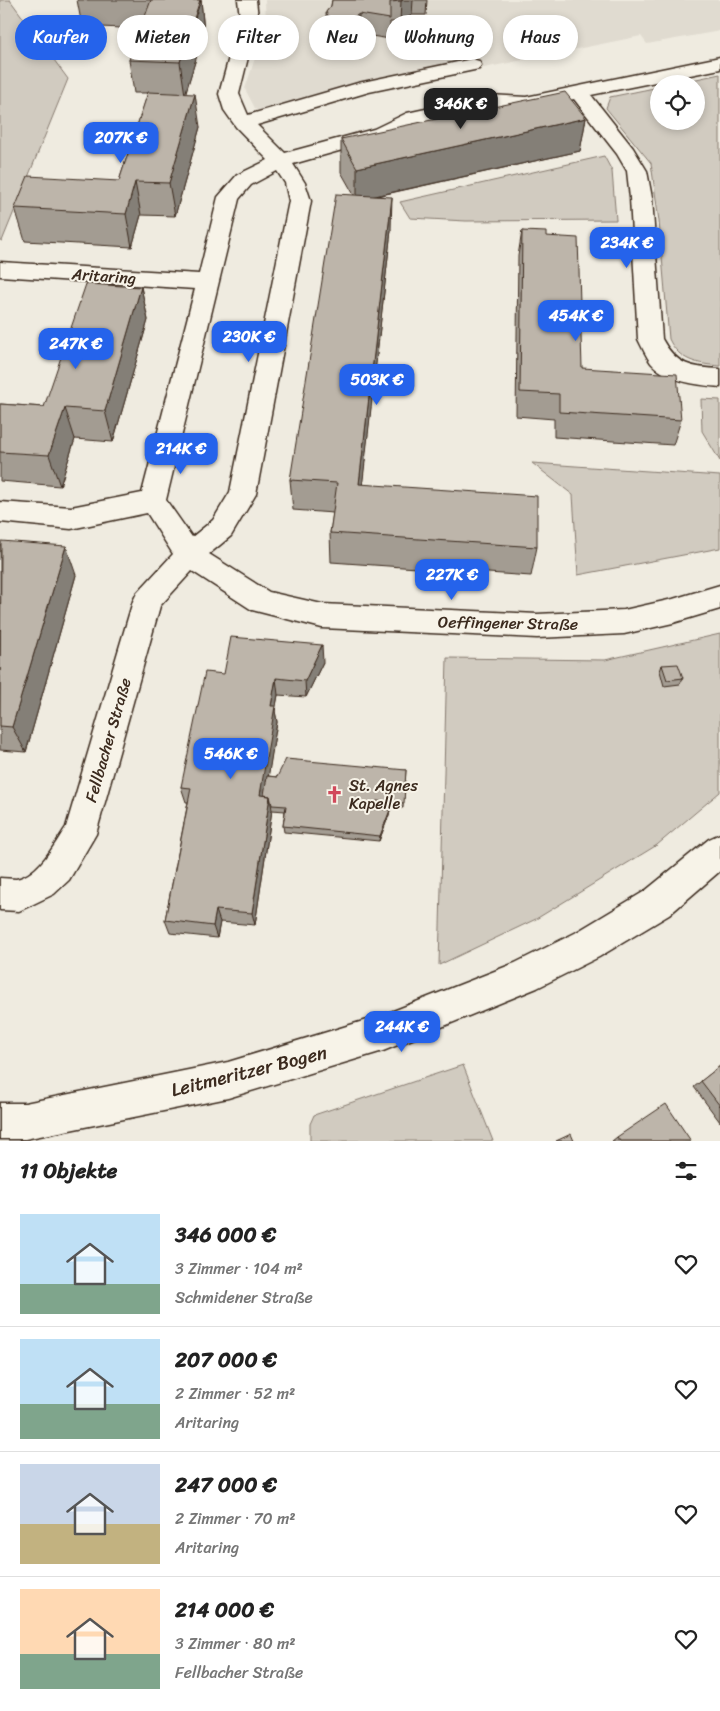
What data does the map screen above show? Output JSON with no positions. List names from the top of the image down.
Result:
{
  "streets": {
    "street": [
      "Aritaring",
      "Oeffingener Straße",
      "Fellbacher Straße",
      "Leitmeritzer Bogen"
    ]
  },
  "crossings": [
    ["Oeffingener Straße", "Fellbacher Straße"]
  ],
  "places": {
    "church": ["St. Agnes Kapelle"]
  },
  "page": {
    "chip": [
      "Kaufen",
      "Mieten",
      "Filter",
      "Neu",
      "Wohnung",
      "Haus"
    ],
    "price": [
      "346K €",
      "207K €",
      "234K €",
      "454K €",
      "230K €",
      "247K €",
      "503K €",
      "214K €",
      "227K €",
      "546K €",
      "244K €"
    ],
    "heading": "11 Objekte",
    "list": [
      {
        "name": "346 000 €",
        "note": "3 Zimmer · 104 m² · Schmidener Straße"
      },
      {
        "name": "207 000 €",
        "note": "2 Zimmer · 52 m² · Aritaring"
      },
      {
        "name": "247 000 €",
        "note": "2 Zimmer · 70 m² · Aritaring"
      },
      {
        "name": "214 000 €",
        "note": "3 Zimmer · 80 m² · Fellbacher Straße"
      }
    ]
  }
}
